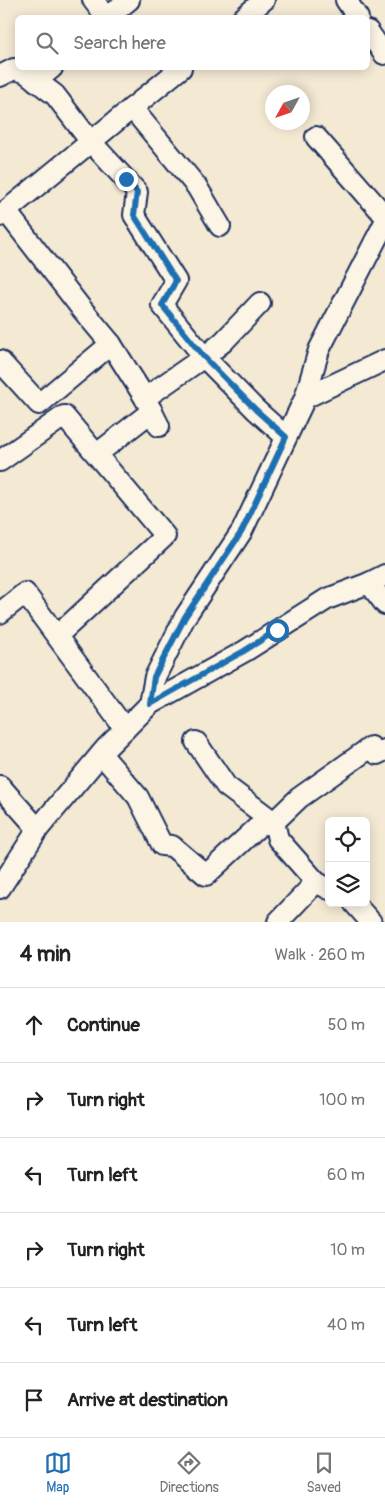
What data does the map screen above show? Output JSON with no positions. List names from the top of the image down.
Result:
{
  "north": "bottom left",
  "page": {
    "search": "Search here",
    "heading": ["4 min", "Walk · 260 m"],
    "list": [
      ["Continue", "50 m"],
      ["Turn right", "100 m"],
      ["Turn left", "60 m"],
      ["Turn right", "10 m"],
      ["Turn left", "40 m"],
      "Arrive at destination"
    ],
    "nav": ["Map", "Directions", "Saved"]
  }
}
